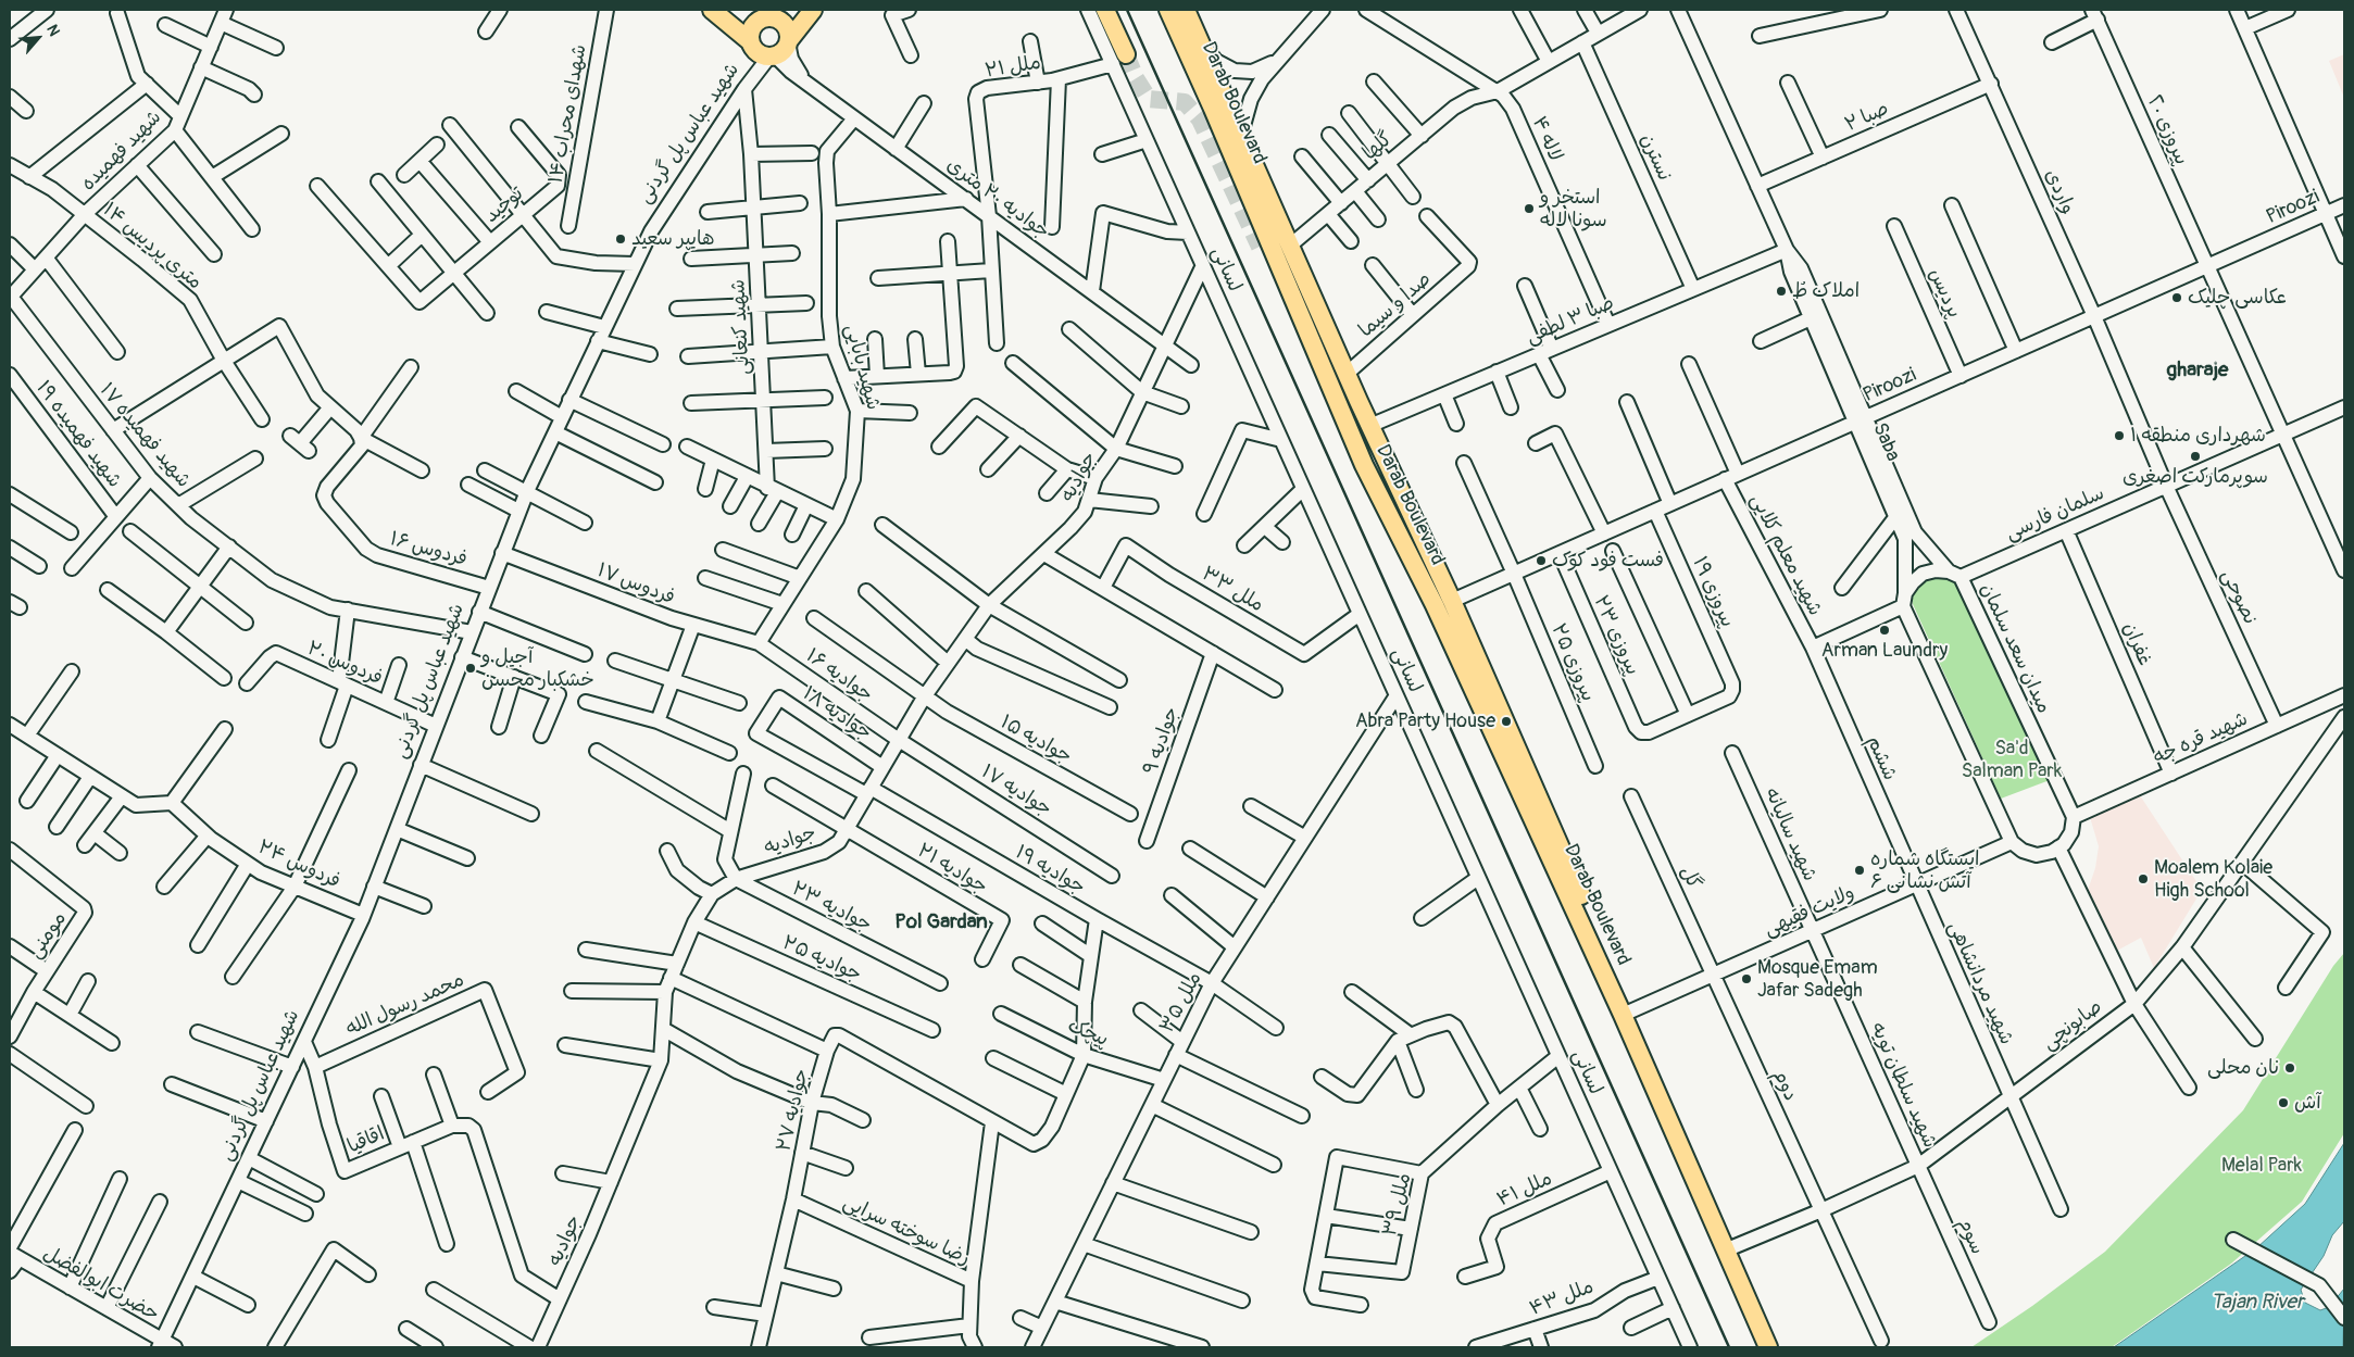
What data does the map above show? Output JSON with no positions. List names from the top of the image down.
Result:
{
  "streets": {
    "main road": ["Darab Boulevard"],
    "street": [
      "ملل ۲۱",
      "شهدای محراب ۱۴",
      "صبا ۲",
      "پیروزی ٢٠",
      "شهید عباس پل گردنی",
      "لاله ۴",
      "گلها",
      "شهید فهمیده",
      "نسترن",
      "واردی",
      "جوادیه ۲۰ متری",
      "توحید",
      "Piroozi",
      "۱۴ متری پردیس",
      "لسانی",
      "پردیس",
      "صدا و سیما",
      "صبا ۳ لطفی",
      "شهید کنعانی",
      "شهید بابایی",
      "شهید فهمیده ۱۹",
      "شهید فهمیده ۱۷",
      "Saba",
      "جوادیه",
      "سلمان فارسی",
      "فردوس ۱۶",
      "شهید معلم کلایی",
      "فردوس ۱۷",
      "ملل ۳۳",
      "پیروزی ۱۹",
      "نصوحی",
      "پیروزی ۲۳",
      "غفران",
      "میدان سعد سلمان",
      "پیروزی ۲۵",
      "فردوس ۲۰",
      "جوادیه ۱۶",
      "جوادیه ۱۸",
      "شهید قره جه",
      "جوادیه ۱۵",
      "جوادیه ۹",
      "ششم",
      "جوادیه ۱۷",
      "شهید سالیانه",
      "فردوس ۲۴",
      "جوادیه ۲۱",
      "جوادیه ۱۹",
      "گل",
      "جوادیه ۲۳",
      "ولایت فقیهی",
      "مومنی",
      "جوادیه ۲۵",
      "شهید مردانشاهی",
      "ملل ۳۵",
      "محمد رسول الله",
      "صابونچی",
      "پیچک",
      "دوم",
      "شهید سلطان تویه",
      "جوادیه ۲۷",
      "اقاقیا",
      "ملل ۴۱",
      "ملل ۳۹",
      "رضا سوخته سرایی",
      "سوم",
      "حضرت ابوالفضل",
      "ملل ۴۳"
    ]
  },
  "crossings": [
    ["ملل ۲۱", "جوادیه ۲۰ متری"],
    ["ملل ۲۱", "لسانی"],
    ["Darab Boulevard", "گلها"],
    ["Darab Boulevard", "Piroozi"],
    ["Darab Boulevard", "صدا و سیما"],
    ["Darab Boulevard", "صبا ۳ لطفی"],
    ["Darab Boulevard", "ولایت فقیهی"],
    ["Darab Boulevard", "صابونچی"],
    ["صبا ۲", "واردی"],
    ["صبا ۲", "Saba"],
    ["پیروزی ٢٠", "Piroozi"],
    ["پیروزی ٢٠", "سلمان فارسی"],
    ["شهید عباس پل گردنی", "جوادیه ۲۰ متری"],
    ["شهید عباس پل گردنی", "شهید کنعانی"],
    ["شهید عباس پل گردنی", "شهید فهمیده ۱۷"],
    ["شهید عباس پل گردنی", "فردوس ۱۶"],
    ["شهید عباس پل گردنی", "فردوس ۱۷"],
    ["شهید عباس پل گردنی", "فردوس ۲۰"],
    ["شهید عباس پل گردنی", "فردوس ۲۴"],
    ["شهید عباس پل گردنی", "حضرت ابوالفضل"],
    ["لاله ۴", "گلها"],
    ["لاله ۴", "صبا ۳ لطفی"],
    ["گلها", "نسترن"],
    ["شهید فهمیده", "۱۴ متری پردیس"],
    ["شهید فهمیده", "شهید فهمیده ۱۷"],
    ["نسترن", "صبا ۳ لطفی"],
    ["واردی", "Piroozi"],
    ["واردی", "نصوحی"],
    ["جوادیه ۲۰ متری", "شهید بابایی"],
    ["جوادیه ۲۰ متری", "جوادیه"],
    ["Piroozi", "پردیس"],
    ["Piroozi", "Saba"],
    ["Piroozi", "شهید معلم کلایی"],
    ["Piroozi", "پیروزی ۱۹"],
    ["Piroozi", "پیروزی ۲۳"],
    ["Piroozi", "پیروزی ۲۵"],
    ["لسانی", "جوادیه"],
    ["لسانی", "ملل ۳۳"],
    ["لسانی", "ملل ۳۵"],
    ["لسانی", "ملل ۴۱"],
    ["لسانی", "ملل ۳۹"],
    ["لسانی", "ملل ۴۳"],
    ["صبا ۳ لطفی", "Saba"],
    ["شهید بابایی", "فردوس ۱۷"],
    ["شهید بابایی", "جوادیه ۱۶"],
    ["Saba", "سلمان فارسی"],
    ["Saba", "میدان سعد سلمان"],
    ["جوادیه", "جوادیه ۱۶"],
    ["جوادیه", "جوادیه ۱۸"],
    ["جوادیه", "جوادیه ۱۵"],
    ["جوادیه", "جوادیه ۱۷"],
    ["جوادیه", "جوادیه ۲۱"],
    ["جوادیه", "جوادیه ۱۹"],
    ["جوادیه", "جوادیه ۲۳"],
    ["جوادیه", "جوادیه ۲۵"],
    ["جوادیه", "جوادیه ۲۷"],
    ["سلمان فارسی", "نصوحی"],
    ["سلمان فارسی", "غفران"],
    ["سلمان فارسی", "میدان سعد سلمان"],
    ["شهید معلم کلایی", "ششم"],
    ["فردوس ۱۷", "جوادیه ۱۶"],
    ["پیروزی ۱۹", "پیروزی ۲۳"],
    ["نصوحی", "شهید قره جه"],
    ["غفران", "شهید قره جه"],
    ["میدان سعد سلمان", "شهید قره جه"],
    ["جوادیه ۱۶", "جوادیه ۱۷"],
    ["جوادیه ۱۸", "جوادیه ۱۹"],
    ["ششم", "ولایت فقیهی"],
    ["ششم", "شهید مردانشاهی"],
    ["شهید سالیانه", "ولایت فقیهی"],
    ["شهید سالیانه", "شهید سلطان تویه"],
    ["جوادیه ۱۹", "ملل ۳۵"],
    ["گل", "ولایت فقیهی"],
    ["گل", "دوم"],
    ["ولایت فقیهی", "شهید مردانشاهی"],
    ["ولایت فقیهی", "دوم"],
    ["ولایت فقیهی", "شهید سلطان تویه"],
    ["شهید مردانشاهی", "صابونچی"],
    ["ملل ۳۵", "پیچک"],
    ["محمد رسول الله", "اقاقیا"],
    ["صابونچی", "دوم"],
    ["صابونچی", "شهید سلطان تویه"],
    ["صابونچی", "سوم"],
    ["شهید سلطان تویه", "سوم"],
    ["جوادیه ۲۷", "رضا سوخته سرایی"]
  ],
  "districts": ["gharaje", "Pol Gardan"],
  "water": ["Tajan River"],
  "parks": ["Sa'd Salman Park", "Melal Park"],
  "places": [
    "استخر و سونا لاله",
    "هایپر سعید",
    "املاک طُ",
    "عکاسی چلیک",
    "شهرداری منطقه ۱",
    "سوپرمارکت اصغری",
    "فست فود کوک",
    "Arman Laundry",
    "آجیل و خشکبار محسن",
    "Abra Party House",
    "ایستگاه شماره ۶ آتش نشانی",
    "Moalem Kolaie High School",
    "Mosque Emam Jafar Sadegh",
    "نان محلی",
    "آش"
  ],
  "north": "top right"
}
